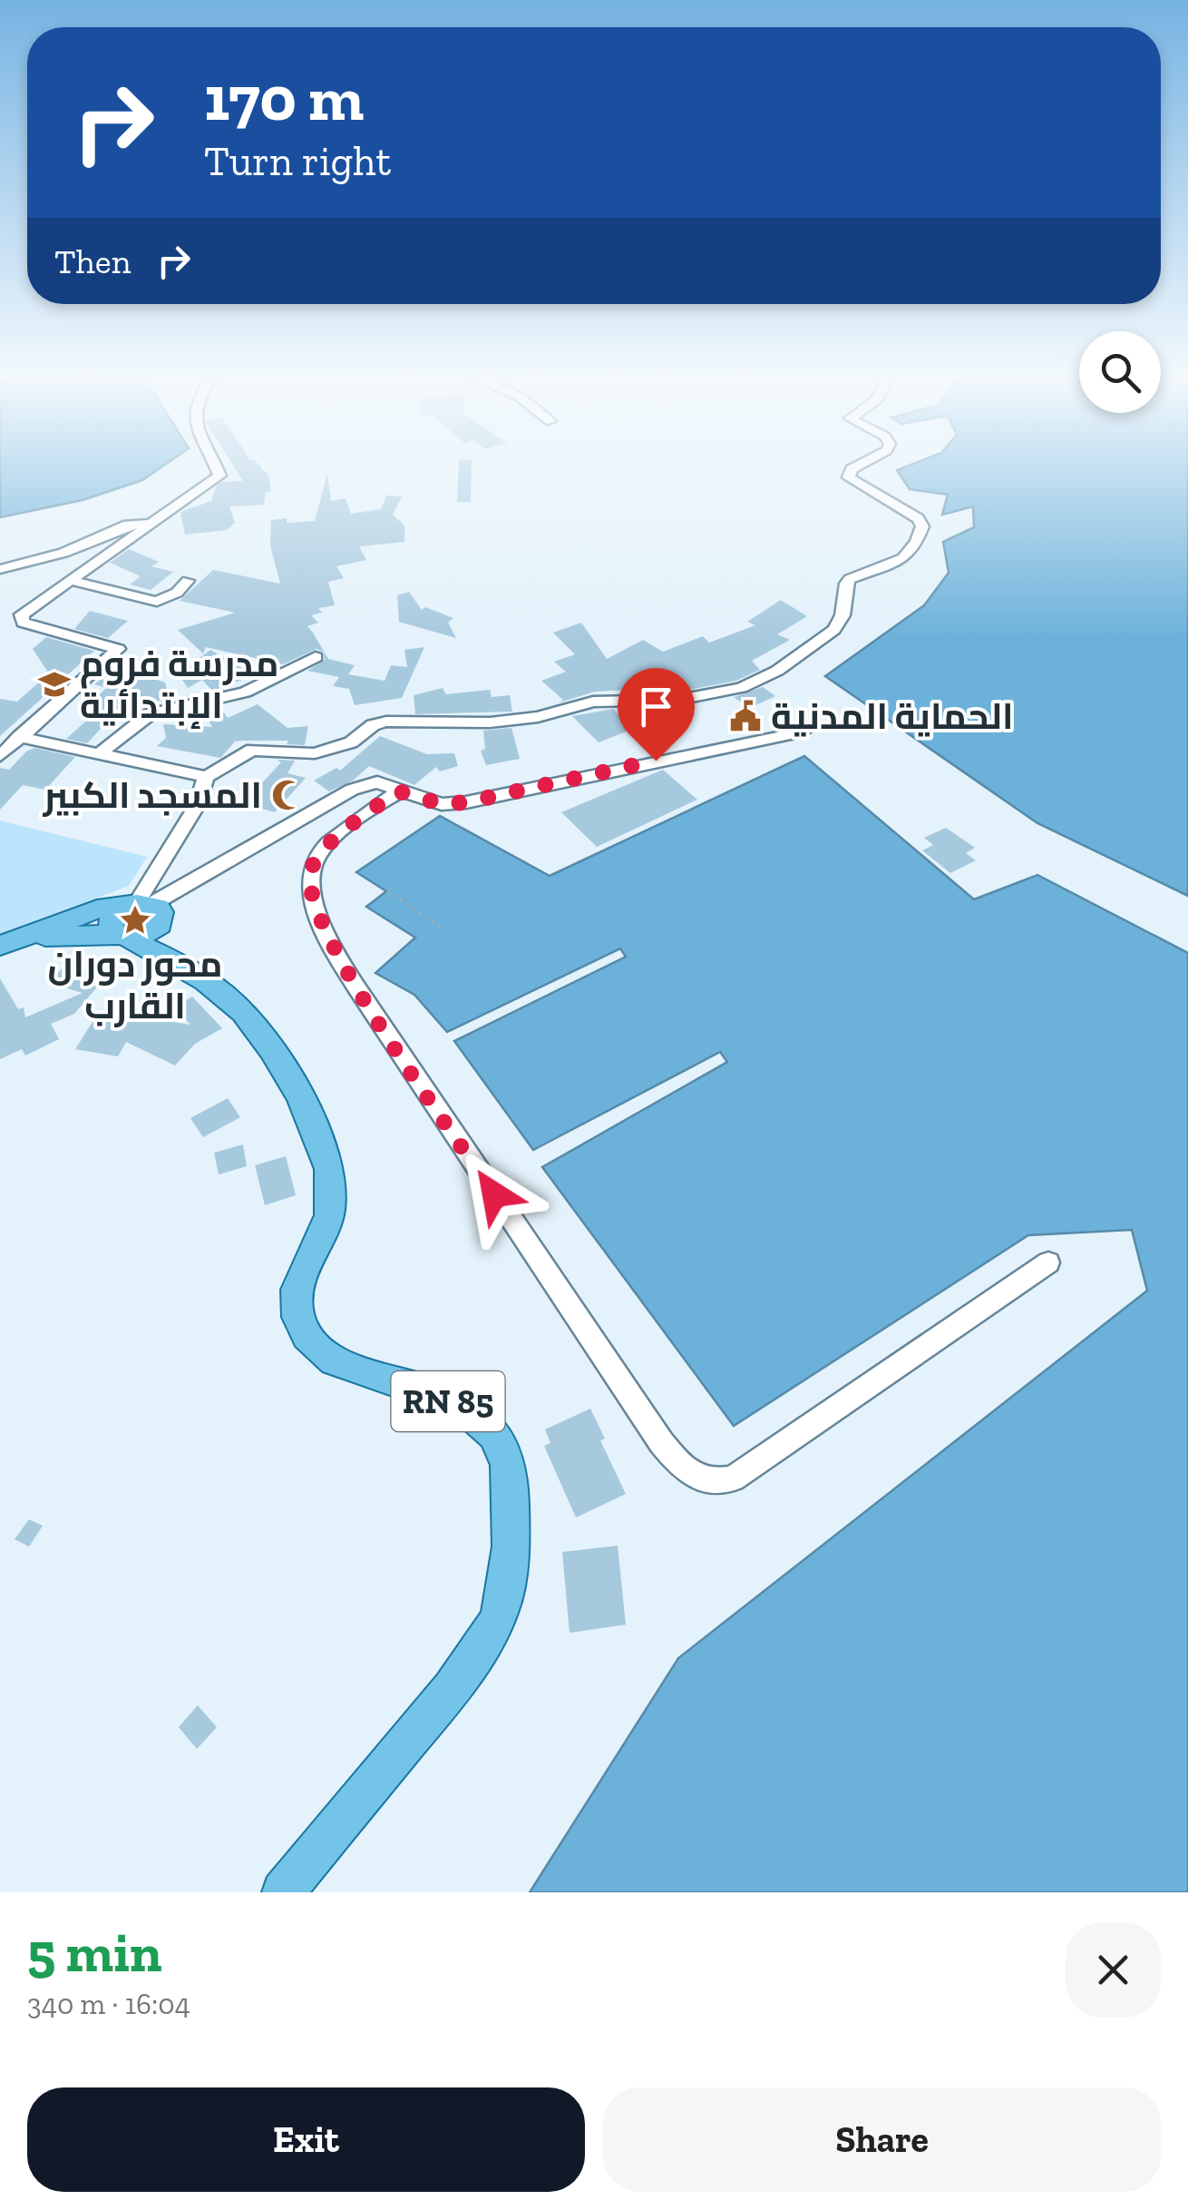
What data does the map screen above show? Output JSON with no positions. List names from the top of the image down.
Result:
{
  "streets": {
    "main road": ["RN 85"]
  },
  "places": {
    "school or university": ["مدرسة فروم الإبتدائية"],
    "public building": ["الحماية المدنية"],
    "mosque": ["المسجد الكبير"],
    "place": ["محور دوران القارب"]
  },
  "page": {
    "turn": ["170 m", "Turn right"],
    "then": "Then",
    "heading": ["5 min", "340 m · 16:04"],
    "buttons": ["Exit", "Share"]
  }
}
